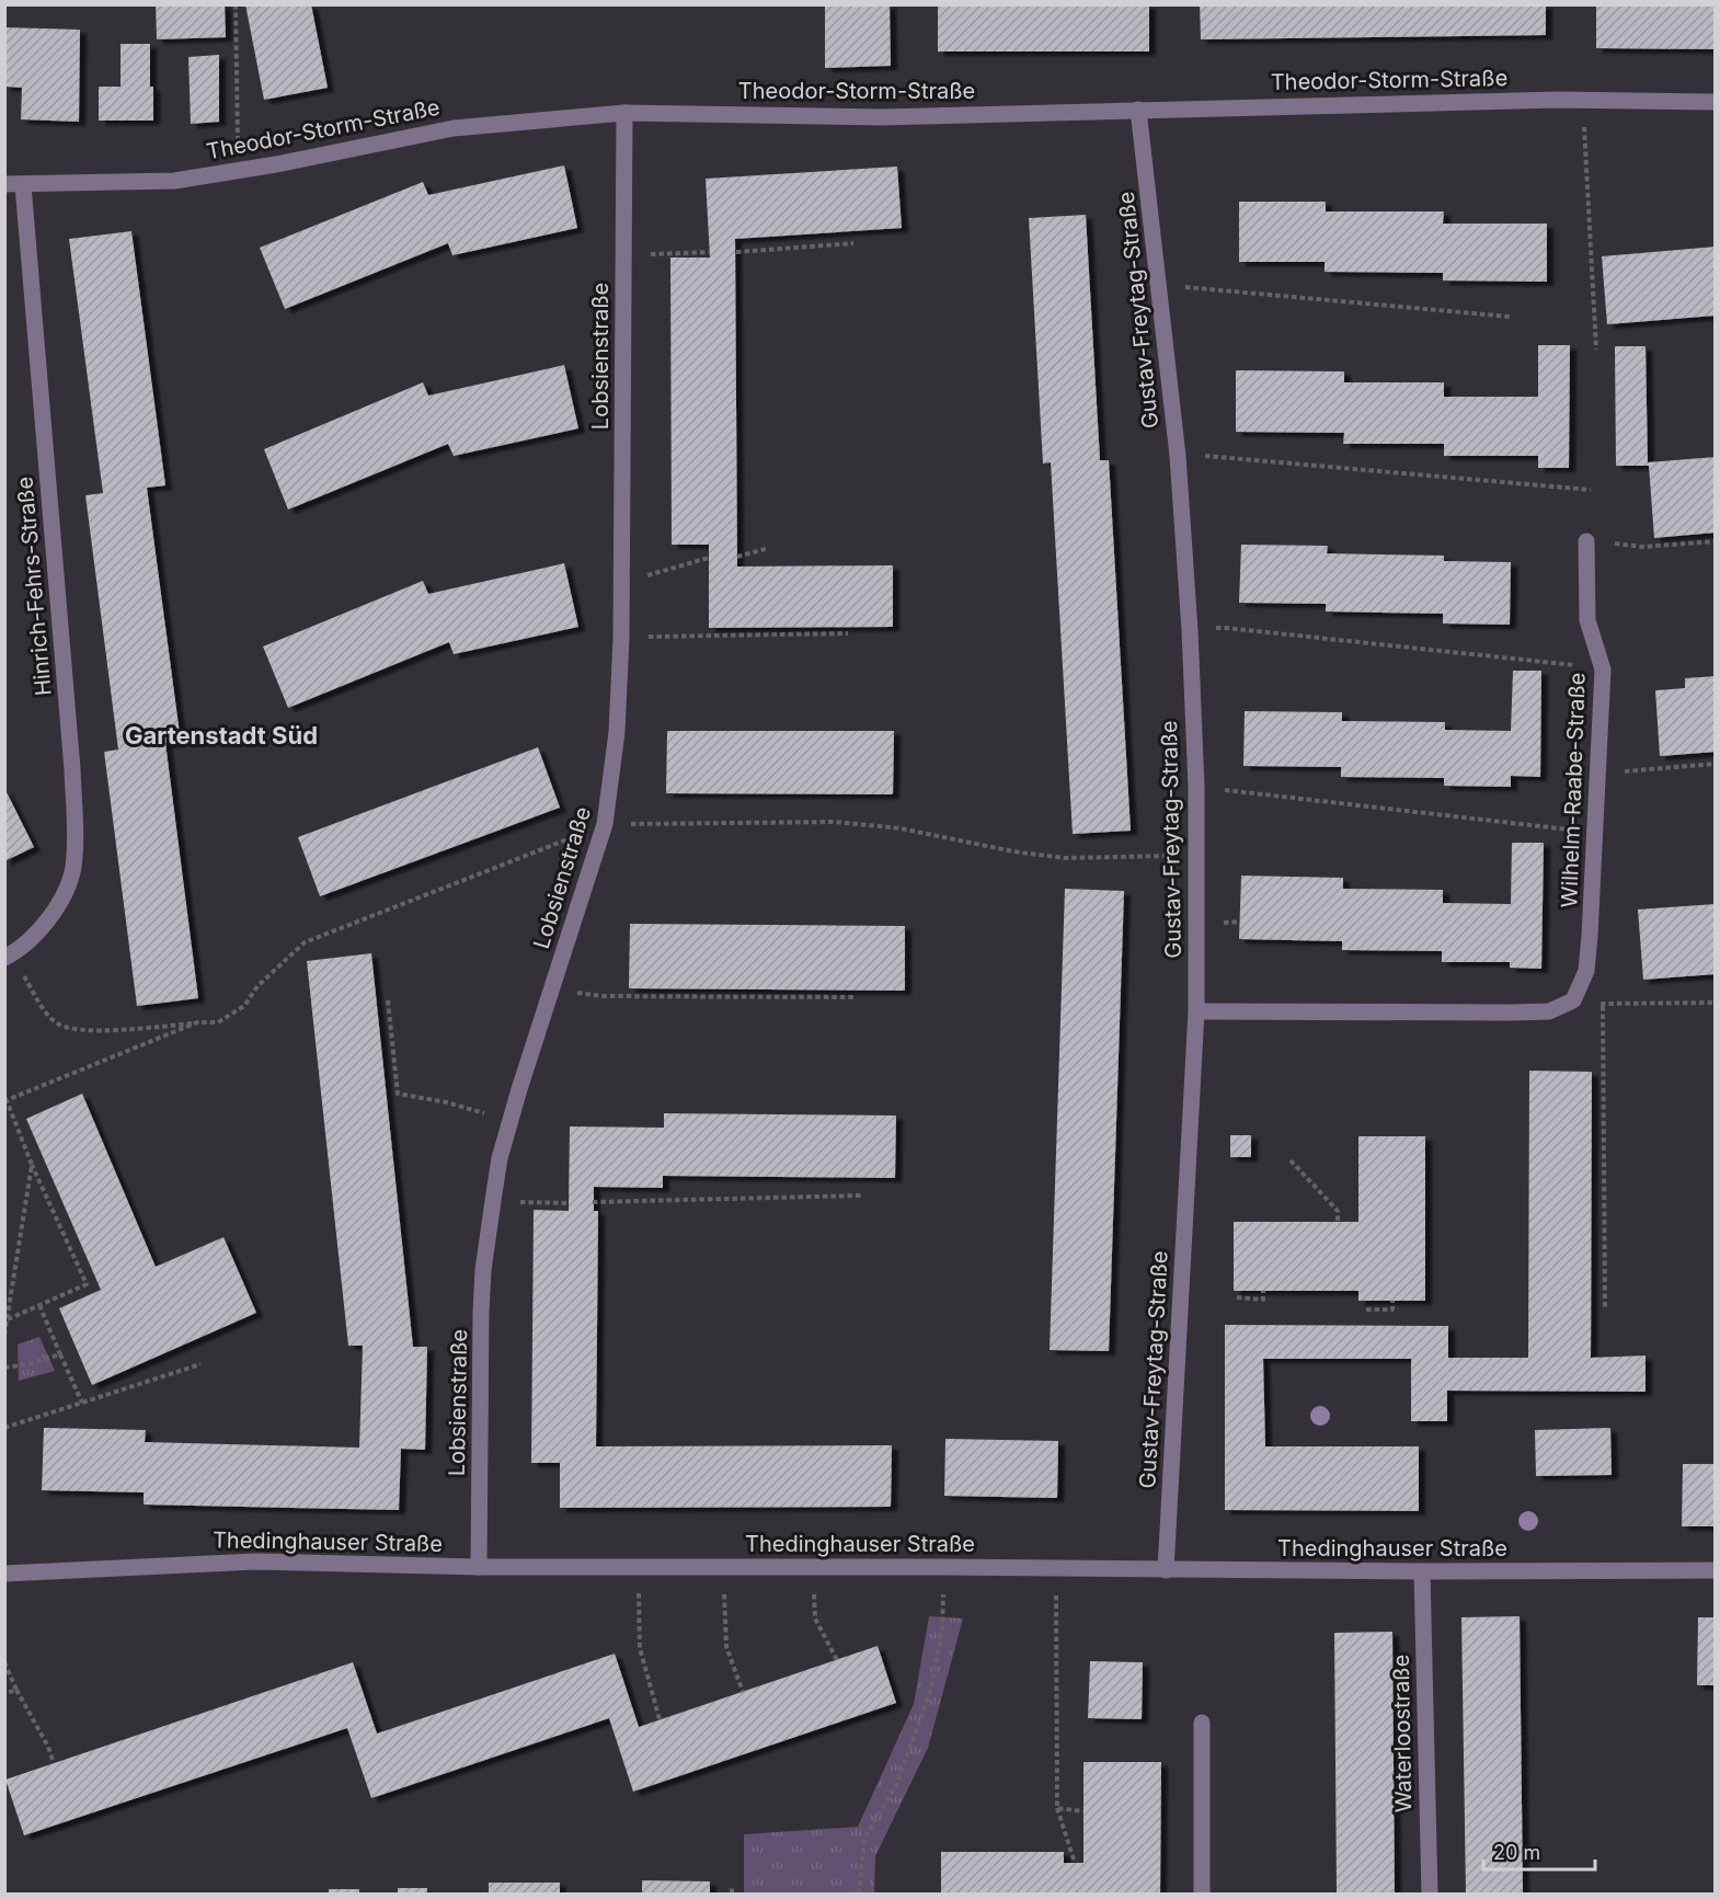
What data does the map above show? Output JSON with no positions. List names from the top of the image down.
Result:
{
  "streets": {
    "street": [
      "Theodor-Storm-Straße",
      "Gustav-Freytag-Straße",
      "Lobsienstraße",
      "Hinrich-Fehrs-Straße",
      "Wilhelm-Raabe-Straße",
      "Thedinghauser Straße",
      "Waterloostraße"
    ]
  },
  "crossings": [
    ["Theodor-Storm-Straße", "Gustav-Freytag-Straße"],
    ["Theodor-Storm-Straße", "Lobsienstraße"],
    ["Theodor-Storm-Straße", "Hinrich-Fehrs-Straße"],
    ["Gustav-Freytag-Straße", "Thedinghauser Straße"],
    ["Lobsienstraße", "Thedinghauser Straße"],
    ["Thedinghauser Straße", "Waterloostraße"]
  ],
  "districts": ["Gartenstadt Süd"],
  "scale_bar": "20 m"
}
